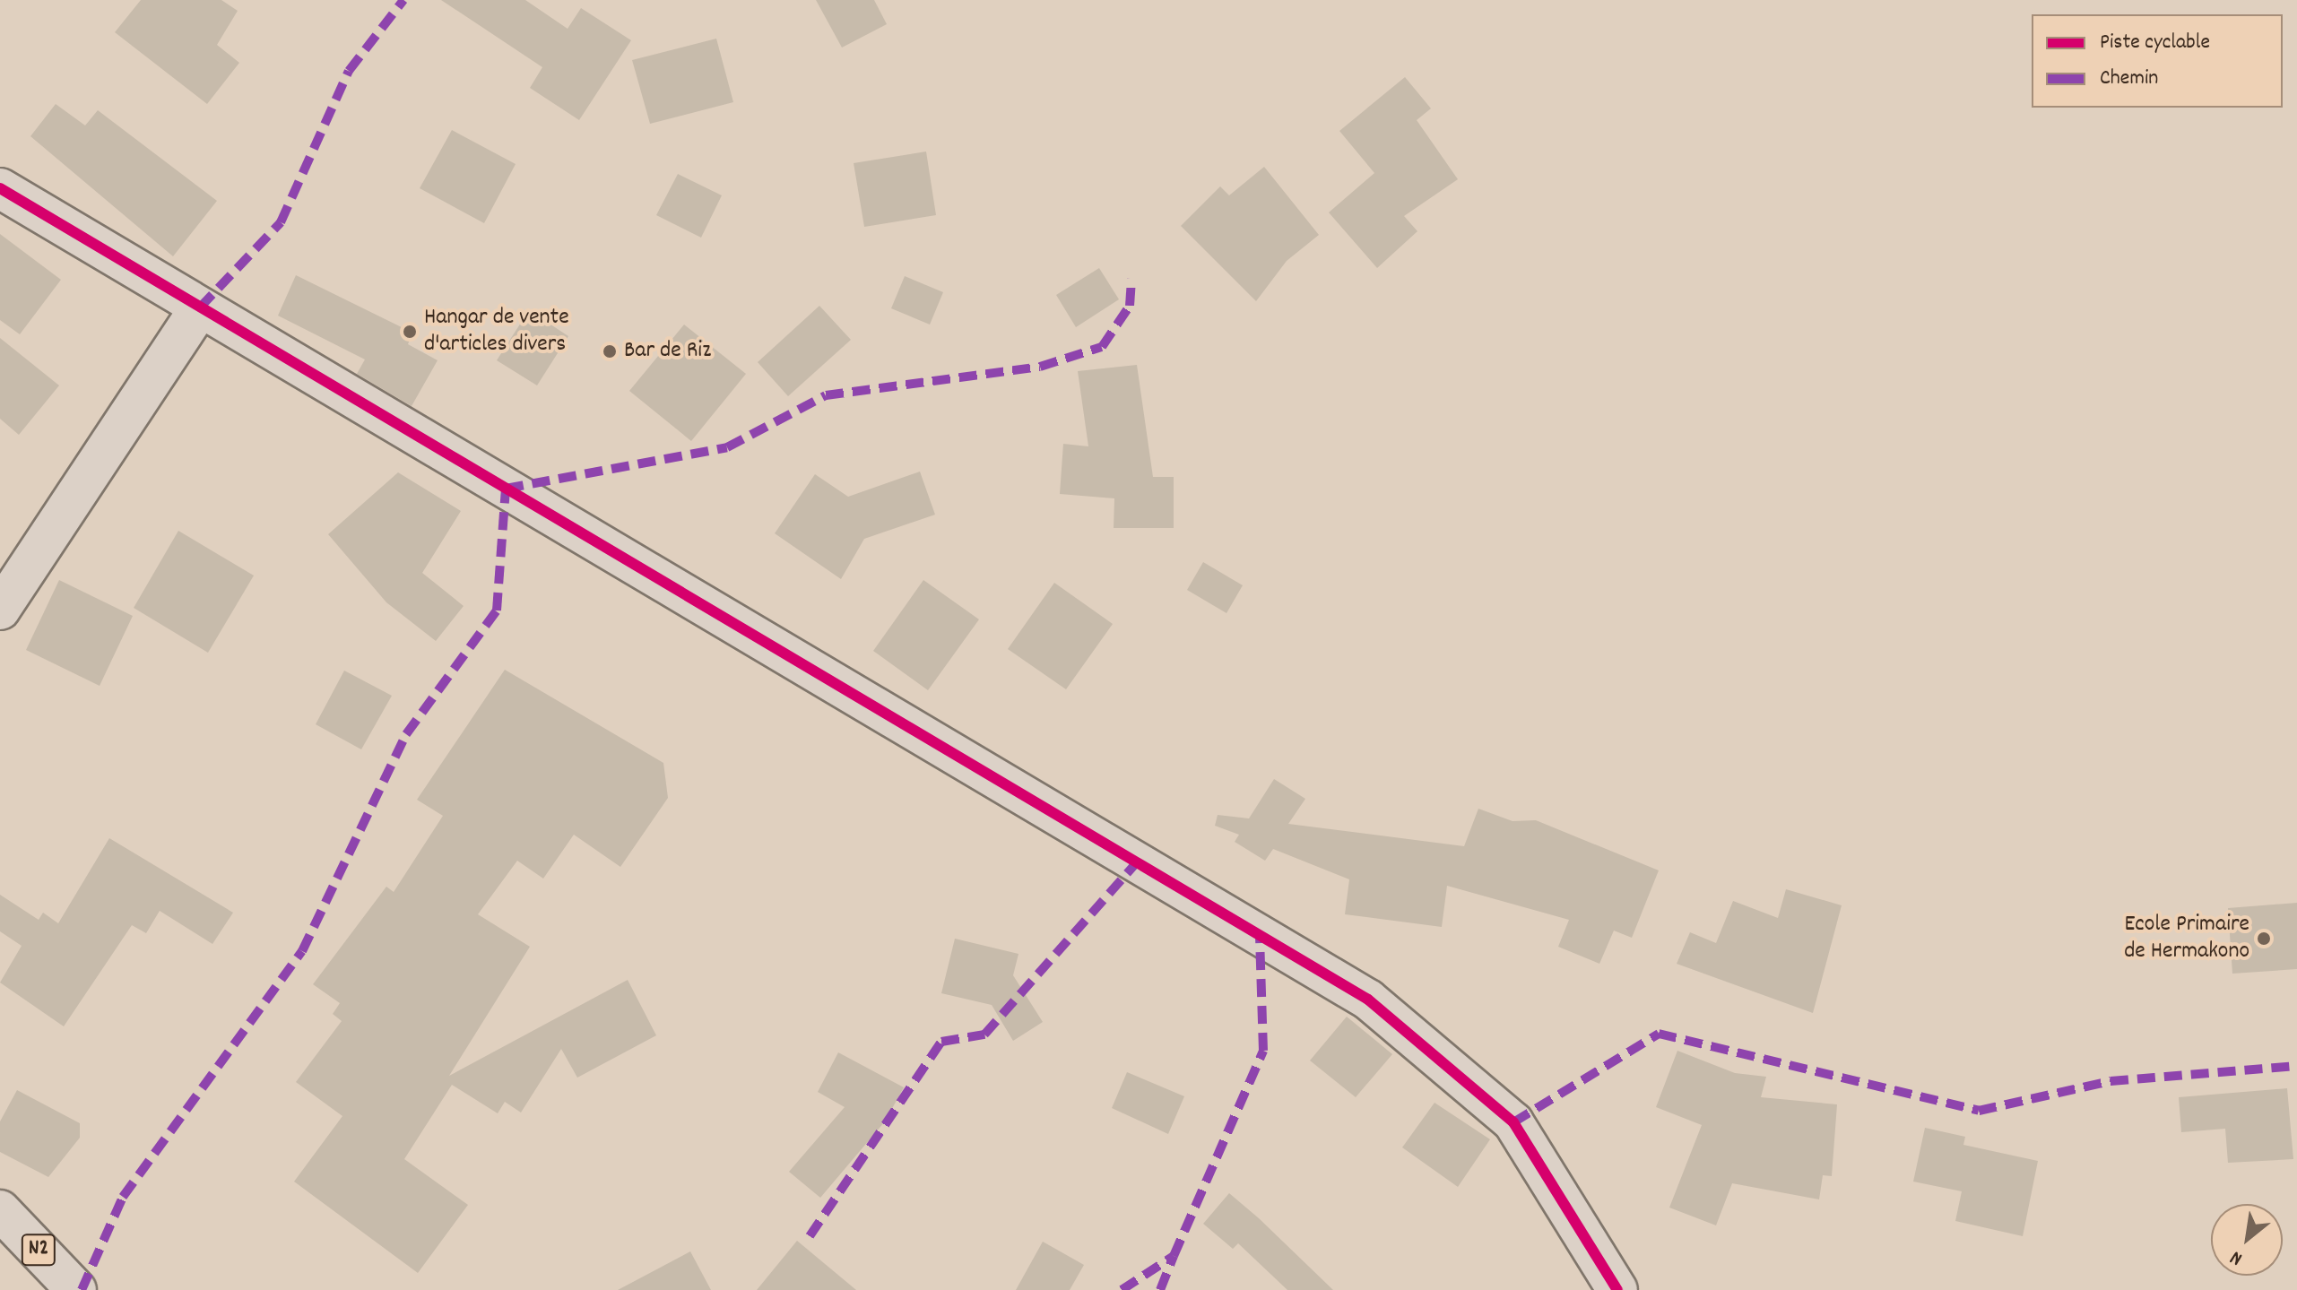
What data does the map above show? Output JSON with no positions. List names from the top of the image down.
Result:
{
  "streets": {
    "main road": ["N2"]
  },
  "places": ["Hangar de vente d'articles divers", "Bar de Riz", "Ecole Primaire de Hermakono"],
  "legend": ["Piste cyclable", "Chemin"],
  "north": "bottom left"
}
